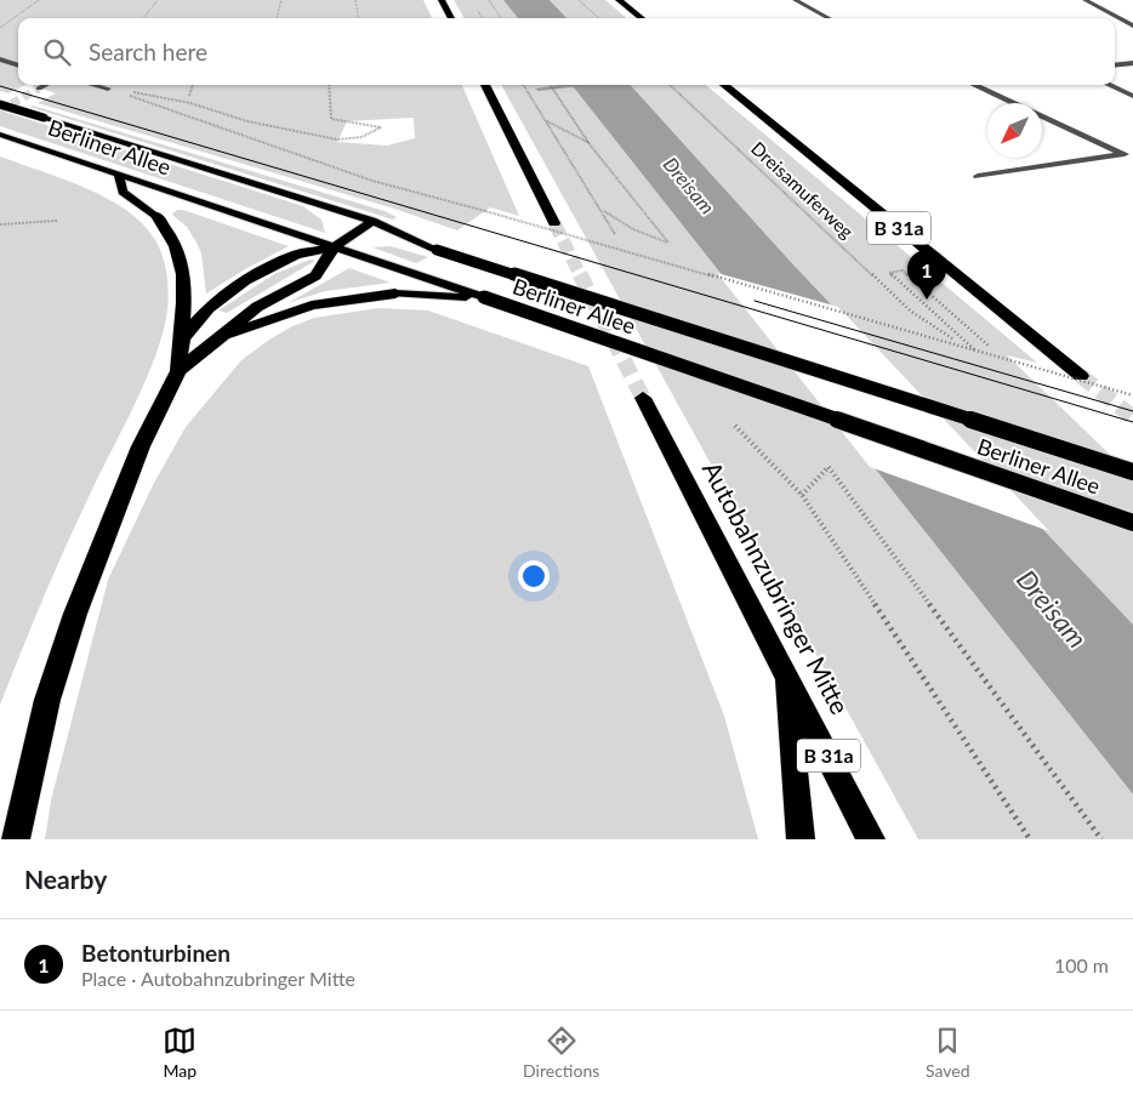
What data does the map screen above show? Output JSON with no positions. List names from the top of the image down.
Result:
{
  "streets": {
    "highway": ["B 31a", "Autobahnzubringer Mitte"],
    "main road": ["Berliner Allee"],
    "path": ["Dreisamuferweg"]
  },
  "water": ["Dreisam"],
  "north": "bottom left",
  "page": {
    "search": "Search here",
    "pins": "1",
    "heading": "Nearby",
    "list": [
      {
        "mark": "1",
        "name": "Betonturbinen",
        "note": "Place · Autobahnzubringer Mitte",
        "value": "100 m"
      }
    ],
    "nav": ["Map", "Directions", "Saved"]
  }
}
